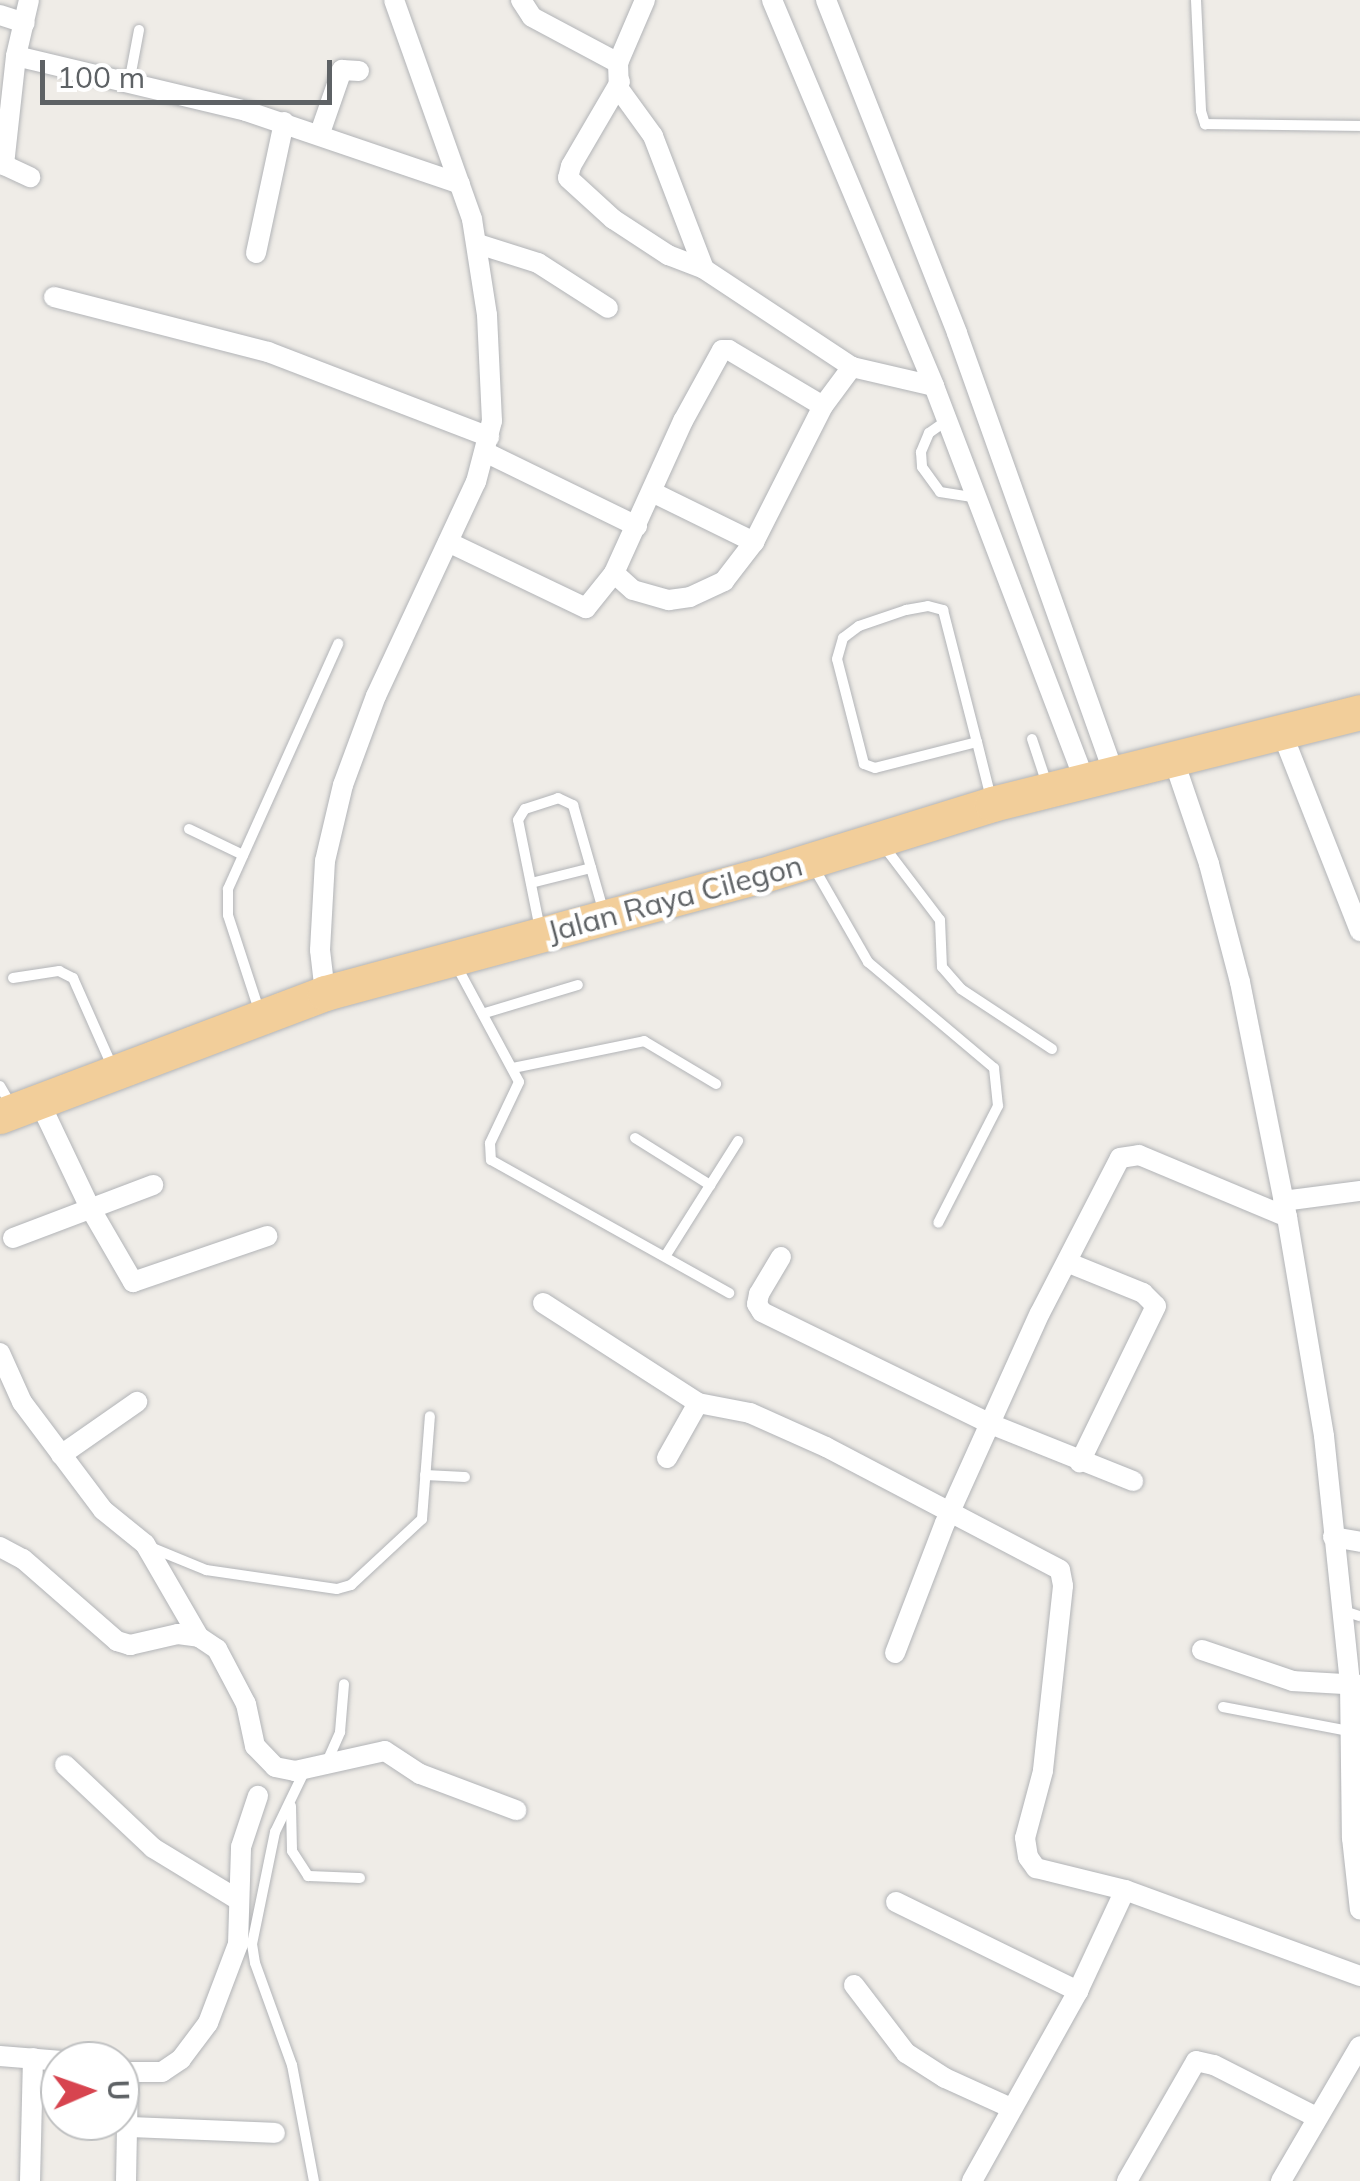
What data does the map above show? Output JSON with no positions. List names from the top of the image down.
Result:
{
  "streets": {
    "highway": ["Jalan Raya Cilegon"]
  },
  "scale_bar": "100 m",
  "north": "right"
}
